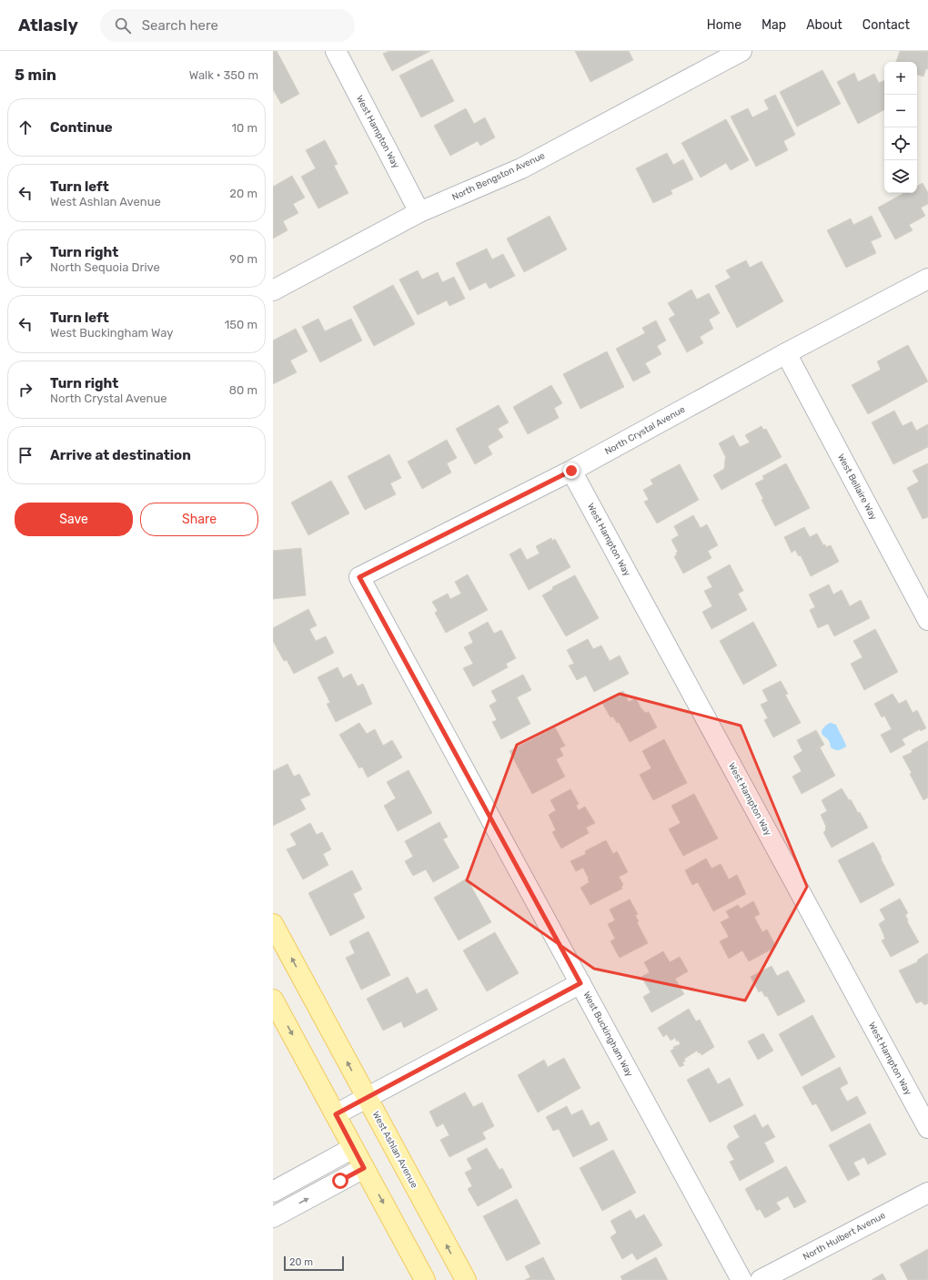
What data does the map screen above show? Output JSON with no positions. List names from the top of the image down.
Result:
{
  "streets": {
    "main road": ["West Ashlan Avenue"],
    "street": [
      "West Hampton Way",
      "North Bengston Avenue",
      "North Crystal Avenue",
      "West Bellaire Way",
      "West Buckingham Way",
      "North Hulbert Avenue"
    ]
  },
  "crossings": [
    ["West Hampton Way", "North Bengston Avenue"],
    ["West Hampton Way", "North Crystal Avenue"],
    ["North Crystal Avenue", "West Bellaire Way"],
    ["North Crystal Avenue", "West Buckingham Way"]
  ],
  "scale_bar": "20 m",
  "page": {
    "header": "Atlasly",
    "search": "Search here",
    "nav": [
      "Home",
      "Map",
      "About",
      "Contact"
    ],
    "heading": ["5 min", "Walk · 350 m"],
    "map_buttons": ["+", "−"],
    "list": [
      ["Continue", "10 m"],
      ["Turn left", "West Ashlan Avenue", "20 m"],
      ["Turn right", "North Sequoia Drive", "90 m"],
      ["Turn left", "West Buckingham Way", "150 m"],
      ["Turn right", "North Crystal Avenue", "80 m"],
      "Arrive at destination"
    ],
    "buttons": ["Save", "Share"],
    "scale": "20 m"
  }
}
